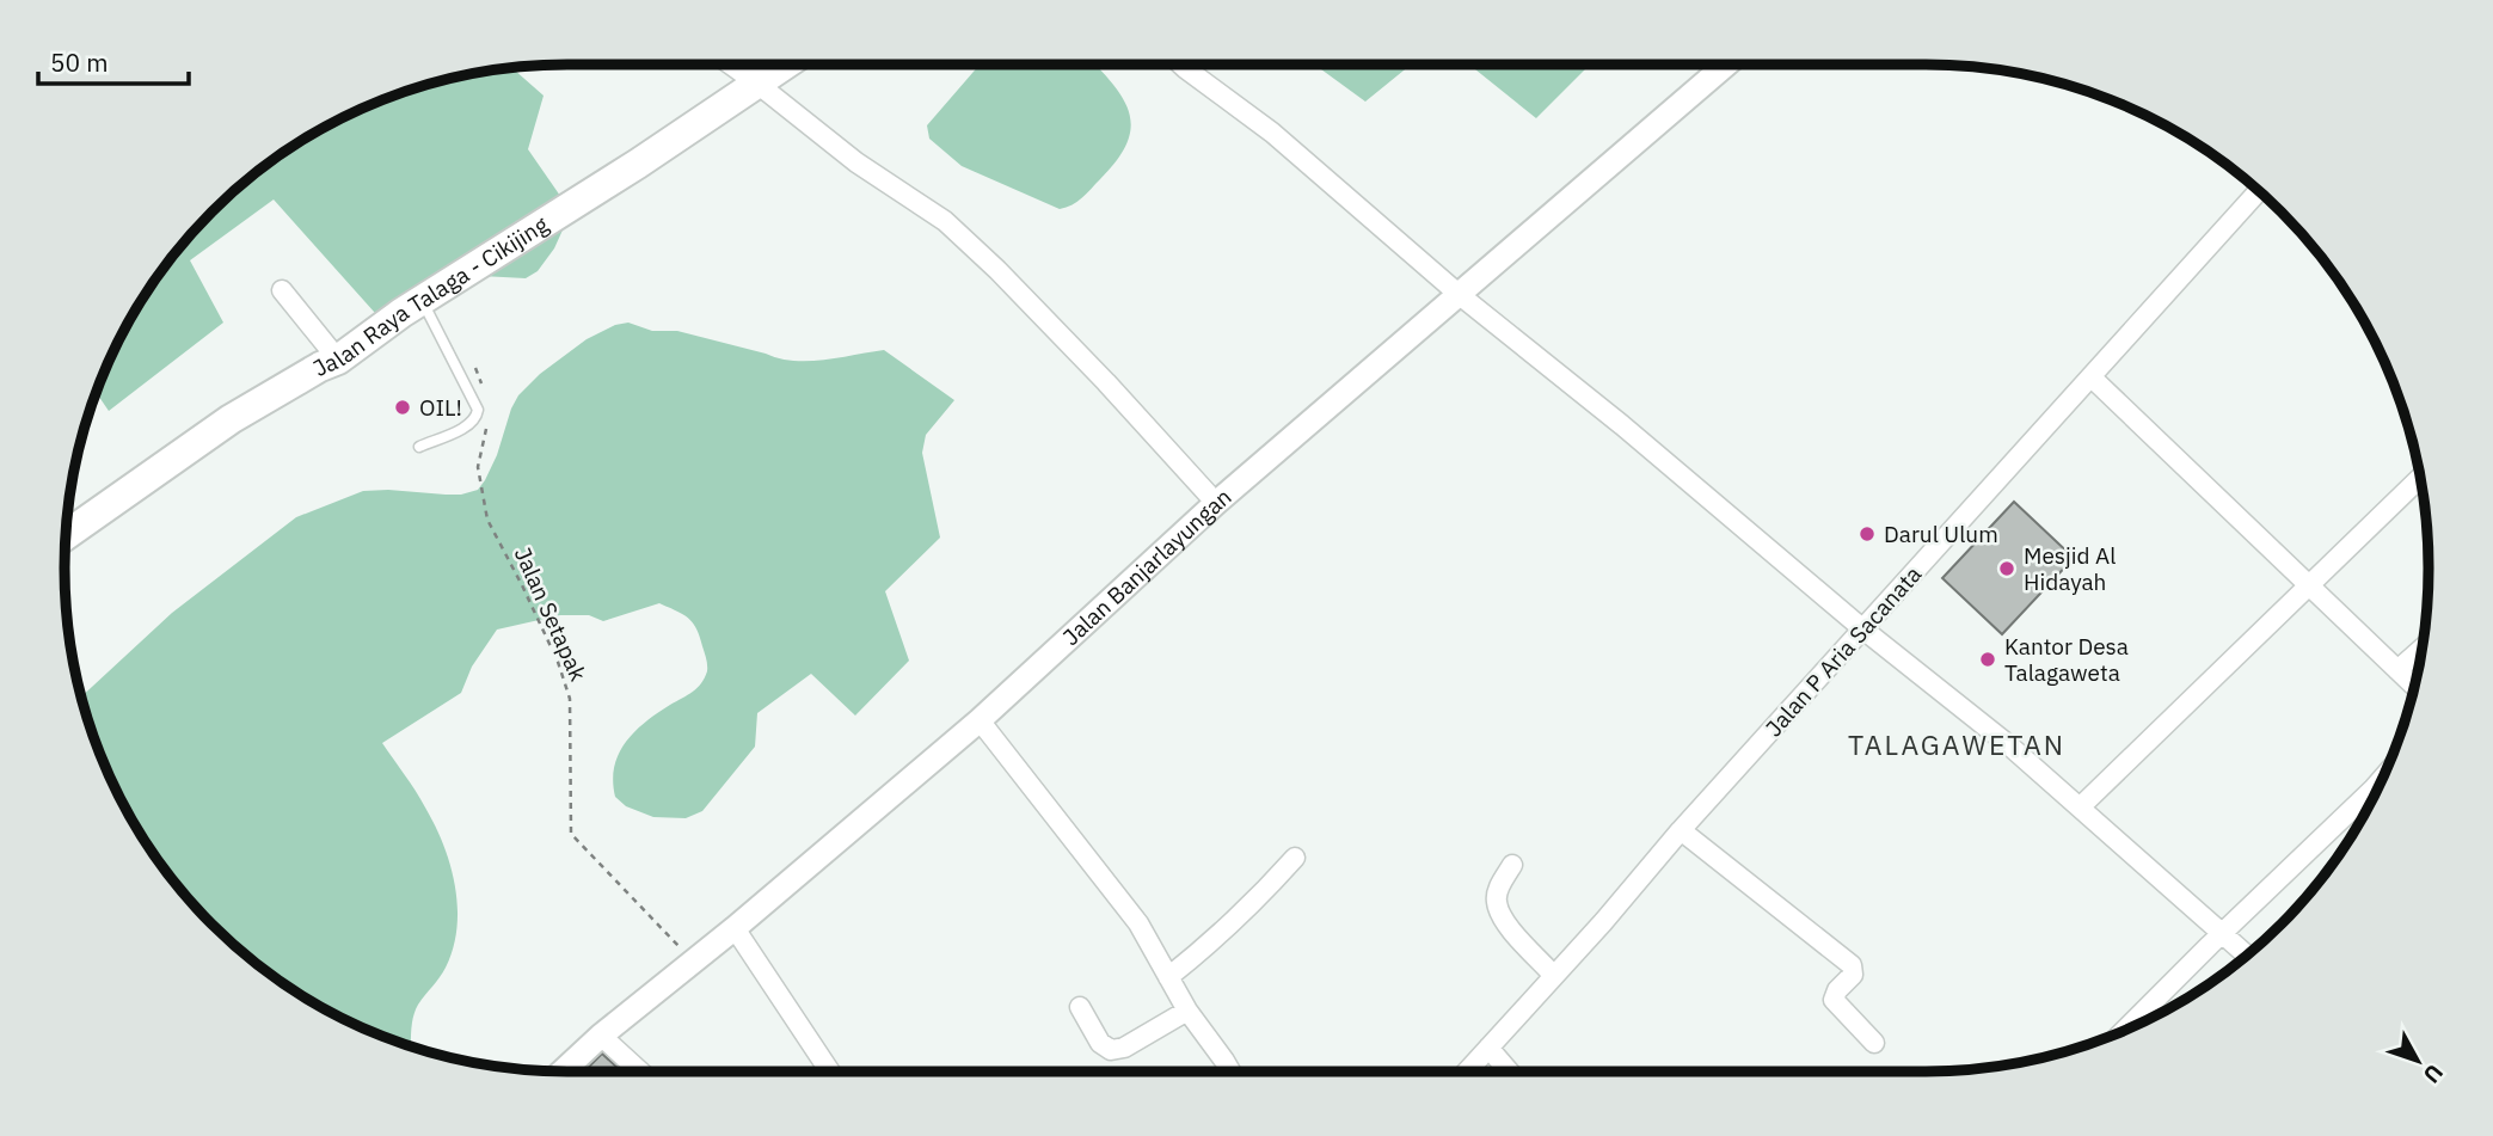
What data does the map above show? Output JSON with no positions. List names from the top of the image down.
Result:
{
  "streets": {
    "main road": ["Jalan Raya Talaga - Cikijing"],
    "street": ["Jalan Banjarlayungan", "Jalan P Aria Sacanata"],
    "path": ["Jalan Setapak"]
  },
  "crossings": [
    ["Jalan Banjarlayungan", "Jalan Setapak"]
  ],
  "districts": ["TALAGAWETAN"],
  "places": [
    "OIL!",
    "Darul Ulum",
    "Mesjid Al Hidayah",
    "Kantor Desa Talagaweta"
  ],
  "scale_bar": "50 m",
  "north": "bottom right"
}
